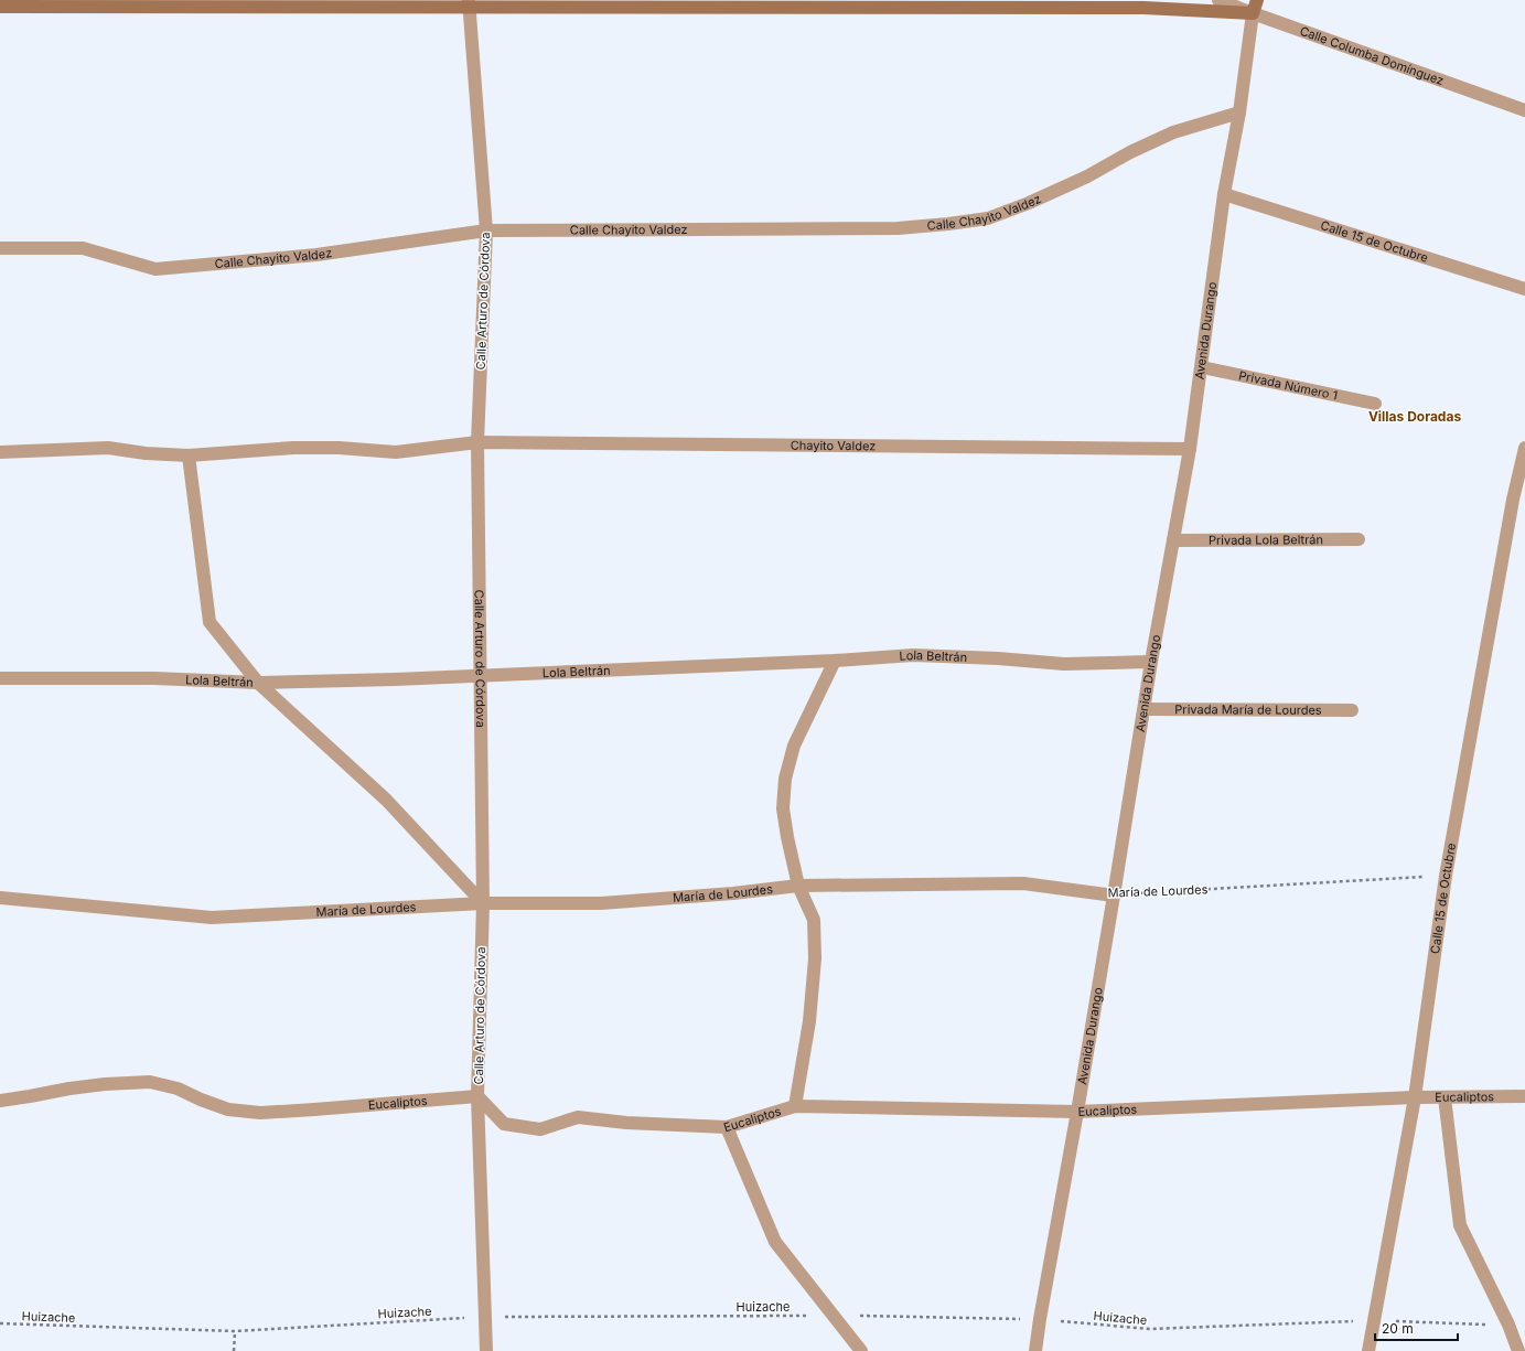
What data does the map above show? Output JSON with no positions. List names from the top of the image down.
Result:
{
  "streets": {
    "street": [
      "Calle Columba Domínguez",
      "Calle Chayito Valdez",
      "Calle 15 de Octubre",
      "Calle Arturo de Córdova",
      "Avenida Durango",
      "Privada Número 1",
      "Chayito Valdez",
      "Privada Lola Beltrán",
      "Lola Beltrán",
      "Privada María de Lourdes",
      "María de Lourdes",
      "Eucaliptos"
    ],
    "path": ["Huizache"]
  },
  "crossings": [
    ["Calle Columba Domínguez", "Avenida Durango"],
    ["Calle Chayito Valdez", "Calle Arturo de Córdova"],
    ["Calle Chayito Valdez", "Avenida Durango"],
    ["Calle 15 de Octubre", "Avenida Durango"],
    ["Calle 15 de Octubre", "María de Lourdes"],
    ["Calle 15 de Octubre", "Eucaliptos"],
    ["Calle 15 de Octubre", "Huizache"],
    ["Calle Arturo de Córdova", "Chayito Valdez"],
    ["Calle Arturo de Córdova", "Lola Beltrán"],
    ["Calle Arturo de Córdova", "María de Lourdes"],
    ["Calle Arturo de Córdova", "Eucaliptos"],
    ["Calle Arturo de Córdova", "Huizache"],
    ["Avenida Durango", "Privada Número 1"],
    ["Avenida Durango", "Chayito Valdez"],
    ["Avenida Durango", "Privada Lola Beltrán"],
    ["Avenida Durango", "Lola Beltrán"],
    ["Avenida Durango", "Privada María de Lourdes"],
    ["Avenida Durango", "María de Lourdes"],
    ["Avenida Durango", "Eucaliptos"],
    ["Avenida Durango", "Huizache"]
  ],
  "districts": ["Villas Doradas"],
  "scale_bar": "20 m"
}
